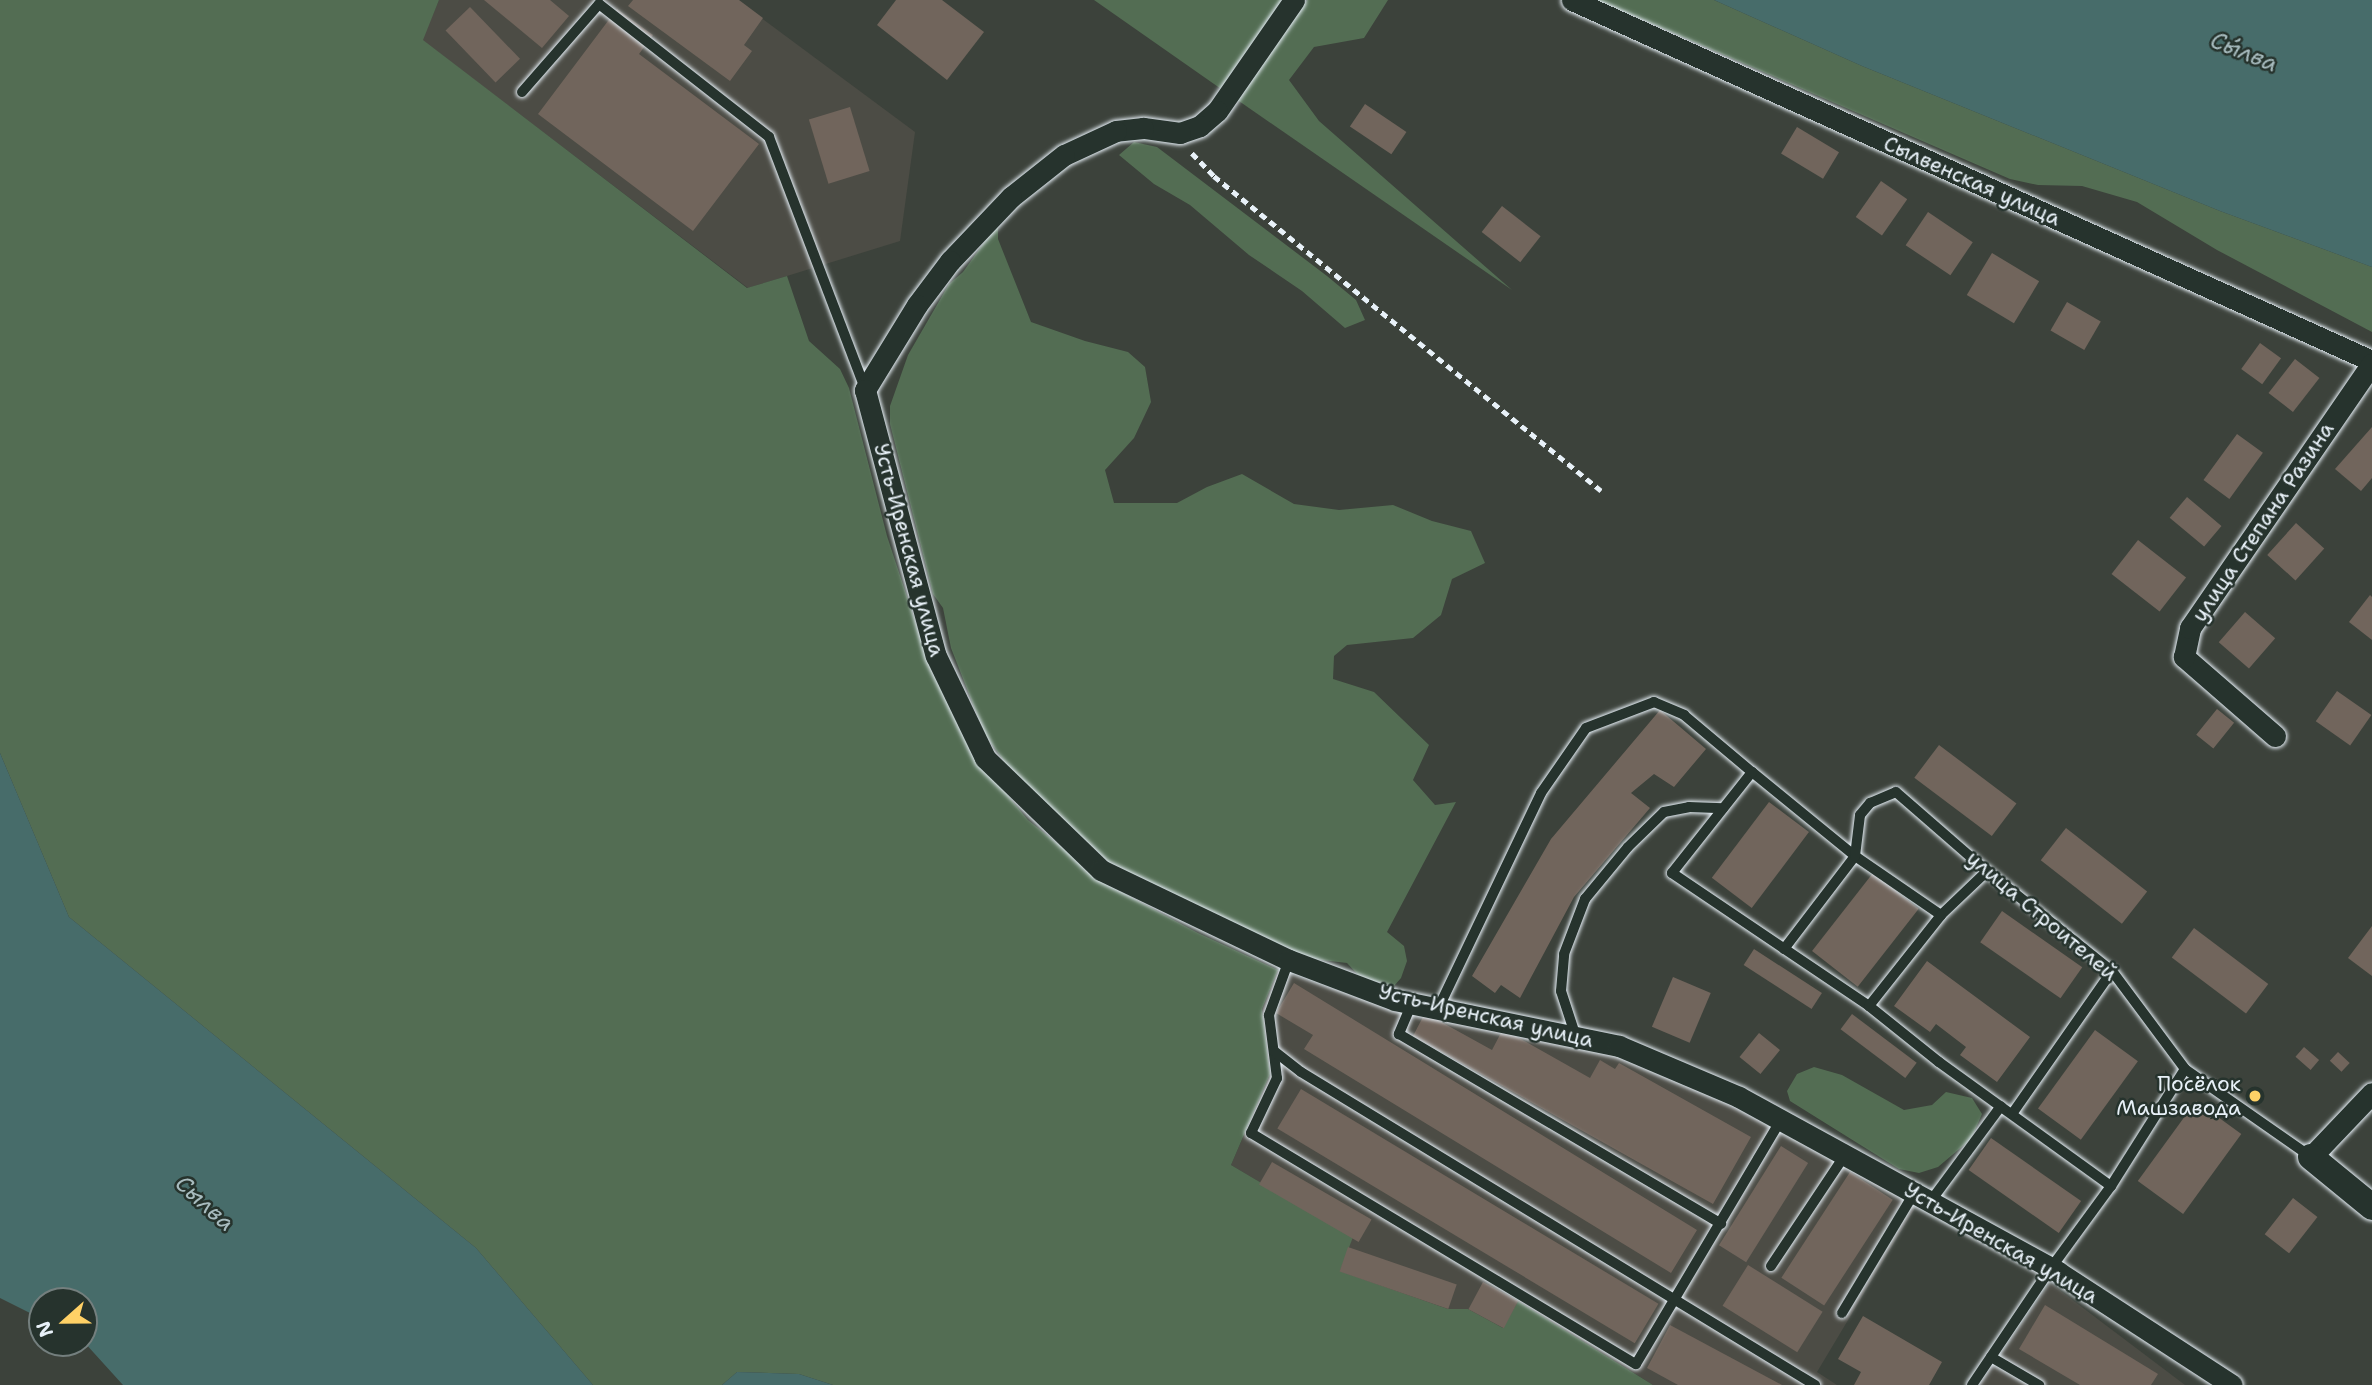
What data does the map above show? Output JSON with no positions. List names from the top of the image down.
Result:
{
  "streets": {
    "street": [
      "Сылвенская улица",
      "улица Степана Разина",
      "Усть-Иренская улица",
      "улица Строителей"
    ]
  },
  "crossings": [
    ["Сылвенская улица", "улица Степана Разина"]
  ],
  "water": ["Сы́лва", "Сылва"],
  "places": ["Посёлок Машзавода"],
  "north": "left"
}
